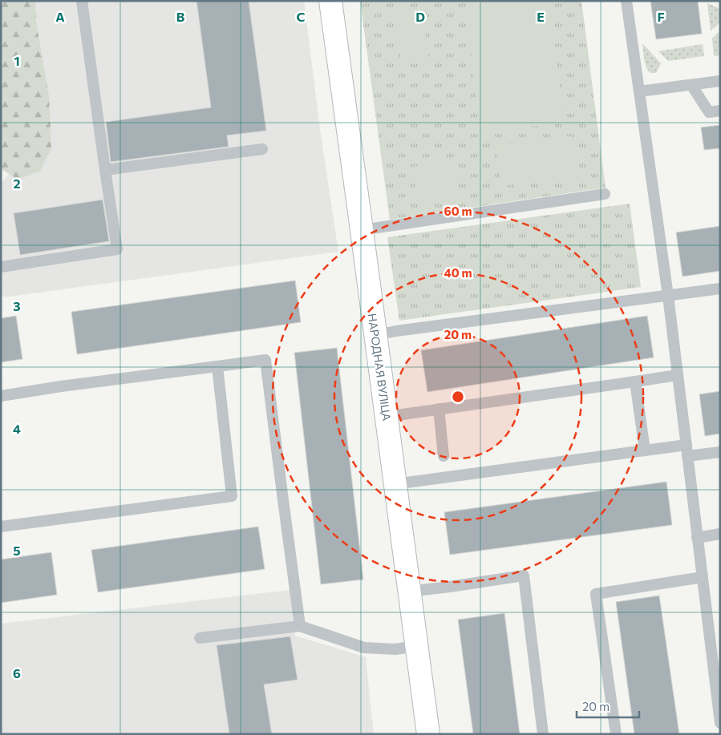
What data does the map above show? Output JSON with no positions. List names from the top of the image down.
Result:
{
  "streets": {
    "street": ["НАРОДНАЯ ВУЛІЦА"]
  },
  "scale_bar": "20 m",
  "grid": {
    "columns": [
      "A",
      "B",
      "C",
      "D",
      "E",
      "F"
    ],
    "rows": [
      "1",
      "2",
      "3",
      "4",
      "5",
      "6"
    ]
  },
  "rings": ["60 m", "40 m", "20 m"]
}
